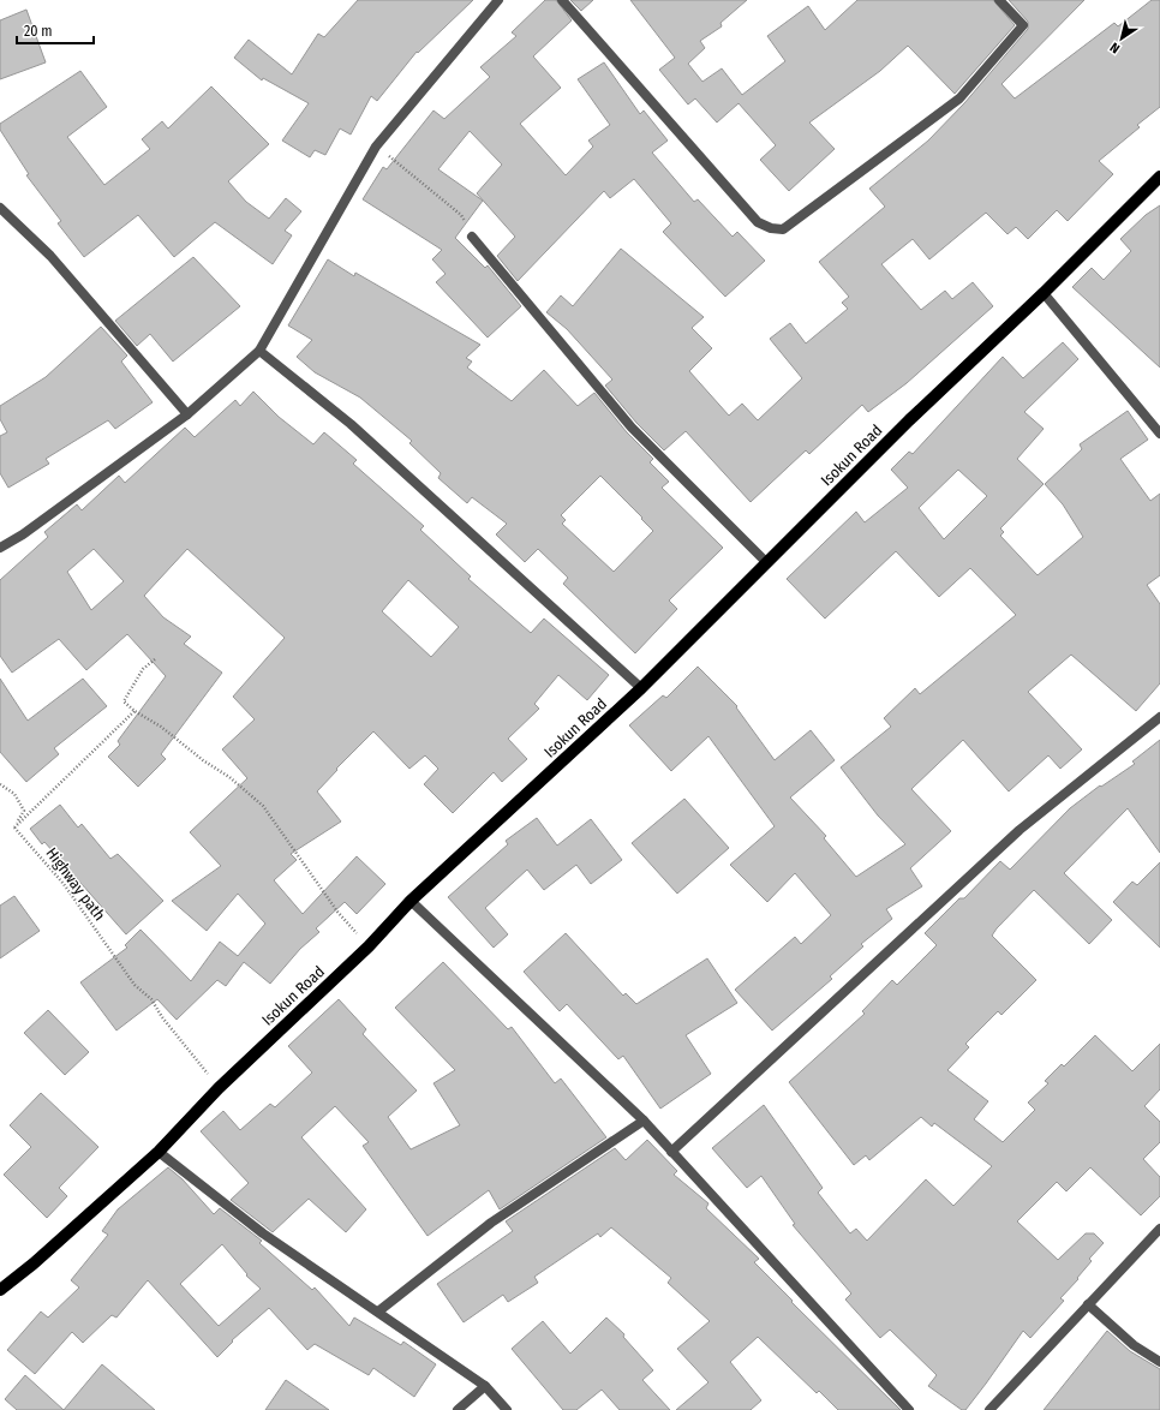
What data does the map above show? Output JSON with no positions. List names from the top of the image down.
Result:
{
  "streets": {
    "main road": ["Isokun Road"],
    "path": ["Highway path"]
  },
  "crossings": [
    ["Isokun Road", "Highway path"]
  ],
  "scale_bar": "20 m",
  "north": "bottom left"
}
